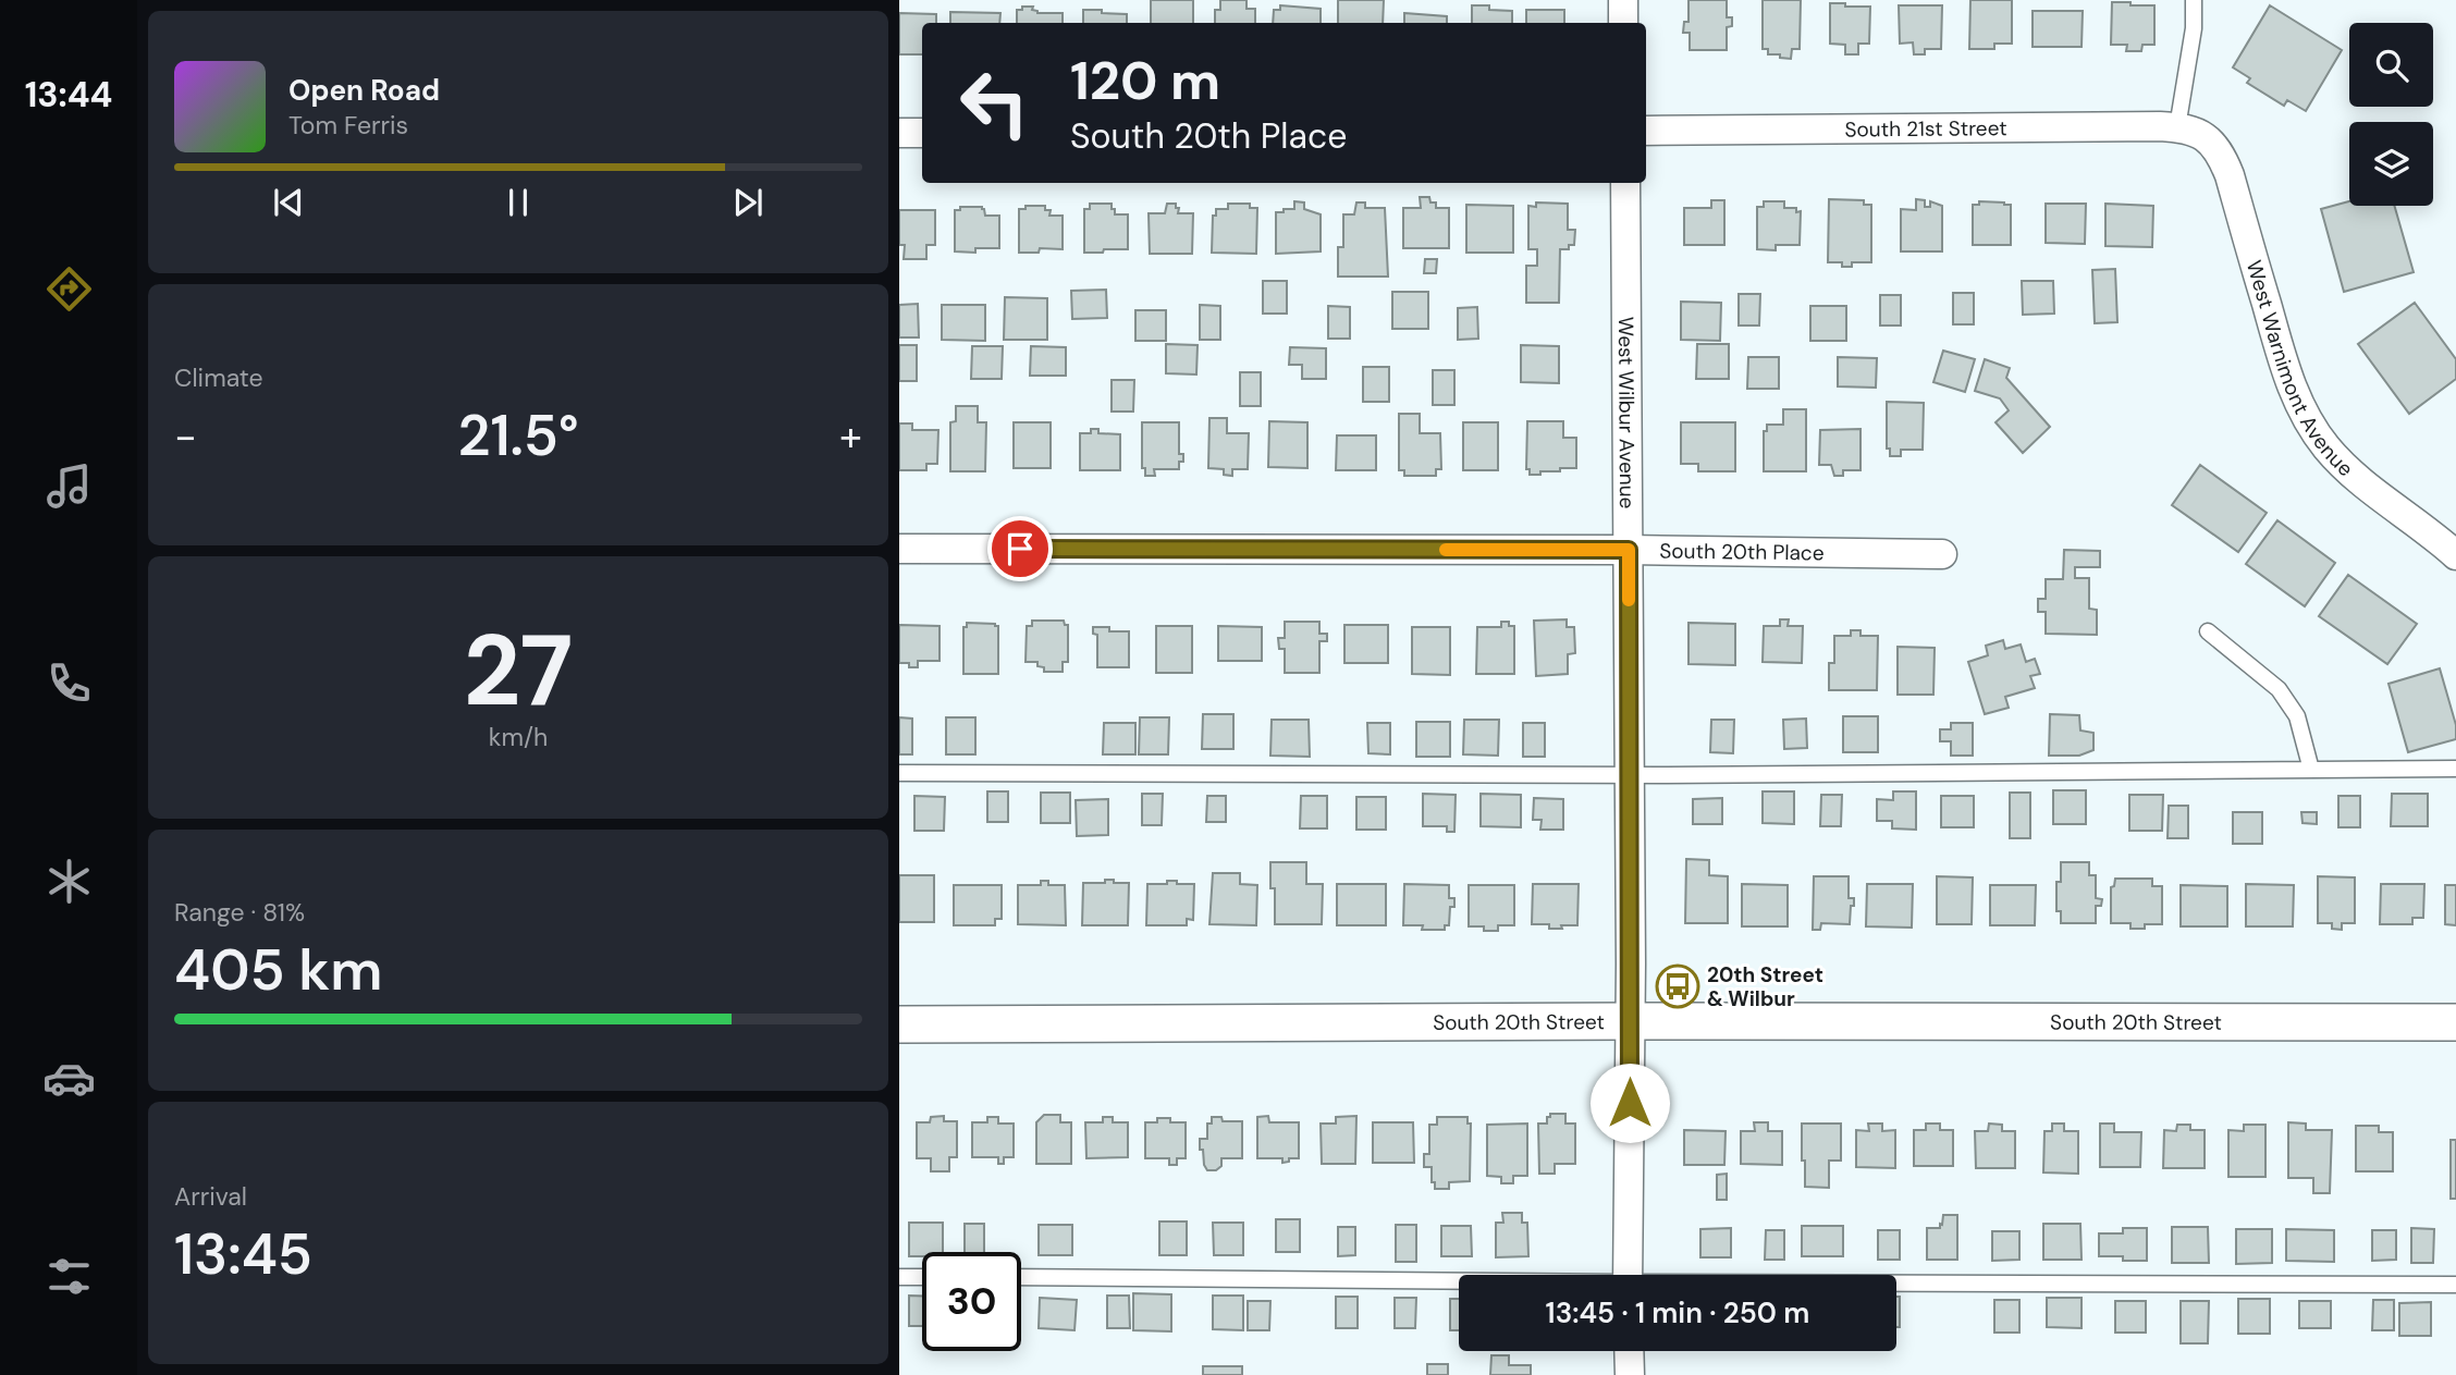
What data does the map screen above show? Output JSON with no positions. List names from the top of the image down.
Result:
{
  "streets": {
    "street": [
      "South 21st Street",
      "West Warnimont Avenue",
      "West Wilbur Avenue",
      "South 20th Place",
      "South 20th Street"
    ]
  },
  "crossings": [
    ["South 21st Street", "West Warnimont Avenue"],
    ["West Wilbur Avenue", "South 20th Place"],
    ["West Wilbur Avenue", "South 20th Street"]
  ],
  "places": {
    "bus stop": ["20th Street & Wilbur"]
  },
  "page": {
    "tabs": "13:44",
    "turn": ["120 m", "South 20th Place"],
    "song": ["Open Road", "Tom Ferris"],
    "tile": [
      "Climate",
      ["27", "km/h"],
      ["Range · 81%", "405 km"],
      ["Arrival", "13:45"]
    ],
    "heat": ["−", "21.5°", "+"],
    "limit": "30",
    "trip": "13:45 · 1 min · 250 m"
  }
}
